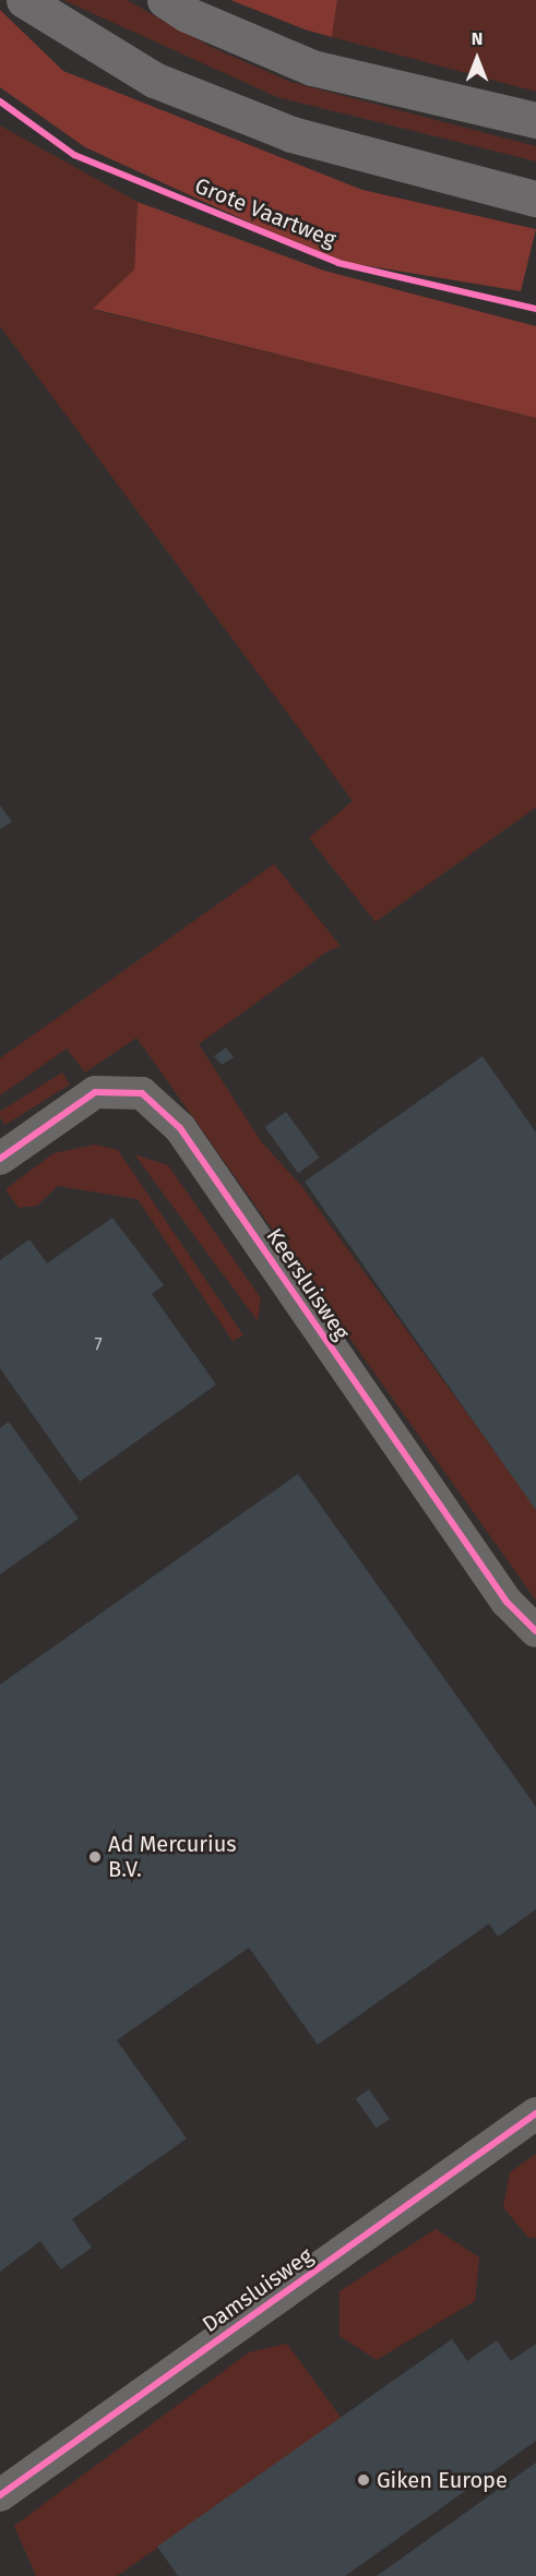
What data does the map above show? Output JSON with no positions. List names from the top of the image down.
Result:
{
  "streets": {
    "street": ["Keersluisweg", "Damsluisweg"],
    "cycle path": ["Grote Vaartweg"]
  },
  "places": ["Ad Mercurius B.V.", "Giken Europe"],
  "house_numbers": ["7"],
  "north": "top"
}
